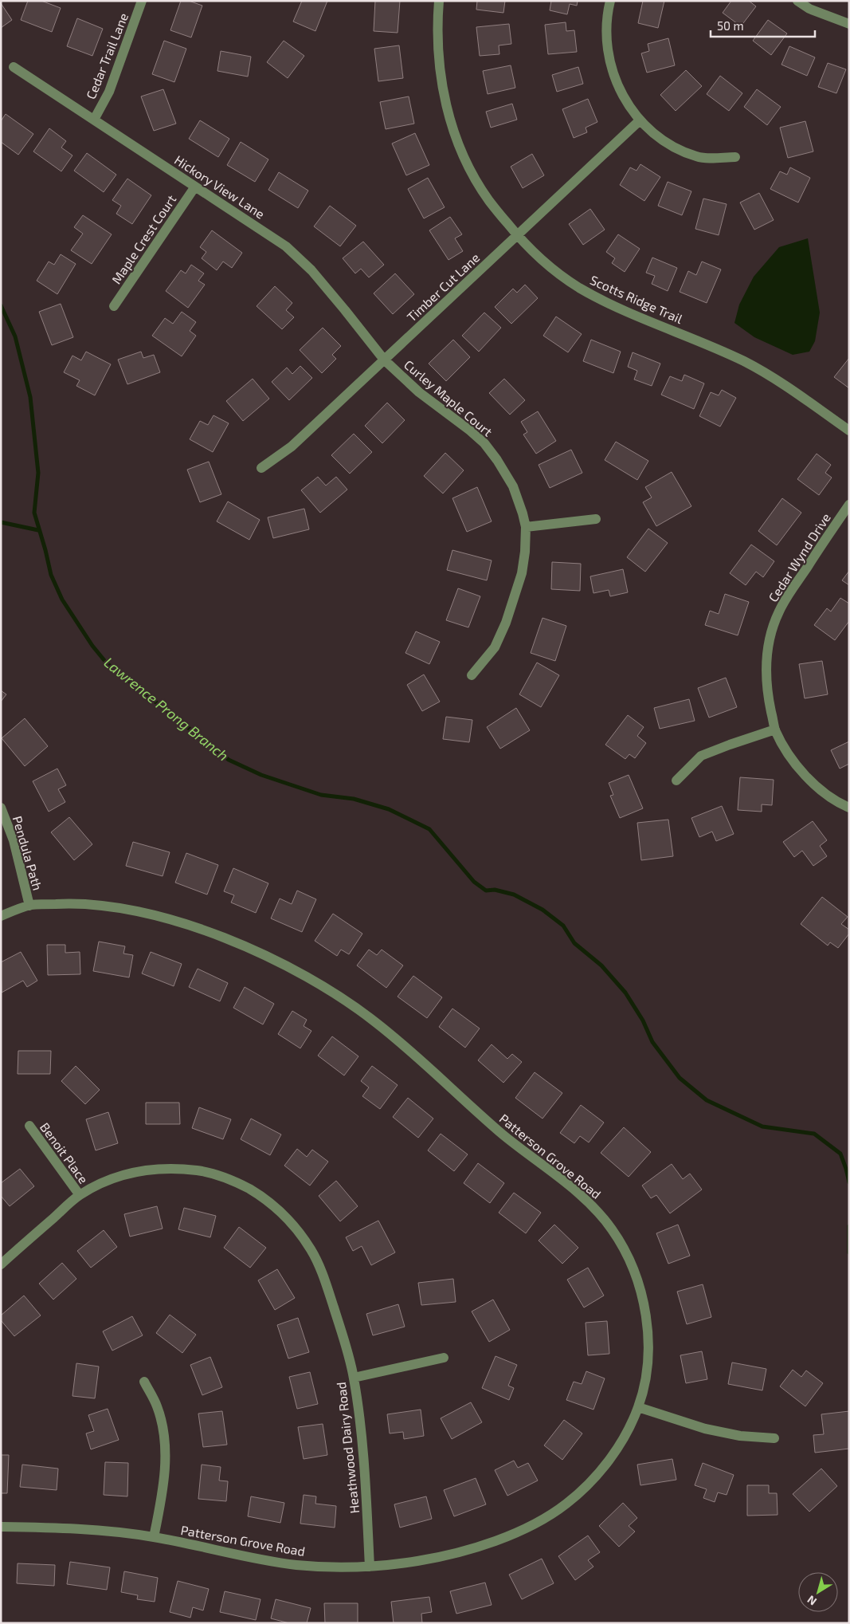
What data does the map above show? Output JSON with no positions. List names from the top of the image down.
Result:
{
  "streets": {
    "street": [
      "Cedar Trail Lane",
      "Hickory View Lane",
      "Maple Crest Court",
      "Timber Cut Lane",
      "Scotts Ridge Trail",
      "Curley Maple Court",
      "Cedar Wynd Drive",
      "Pendula Path",
      "Benoit Place",
      "Patterson Grove Road",
      "Heathwood Dairy Road"
    ]
  },
  "crossings": [
    ["Cedar Trail Lane", "Hickory View Lane"],
    ["Hickory View Lane", "Maple Crest Court"],
    ["Hickory View Lane", "Timber Cut Lane"],
    ["Hickory View Lane", "Curley Maple Court"],
    ["Timber Cut Lane", "Scotts Ridge Trail"],
    ["Timber Cut Lane", "Curley Maple Court"],
    ["Pendula Path", "Patterson Grove Road"],
    ["Benoit Place", "Heathwood Dairy Road"],
    ["Patterson Grove Road", "Heathwood Dairy Road"]
  ],
  "water": ["Lawrence Prong Branch"],
  "scale_bar": "50 m",
  "north": "bottom left"
}
